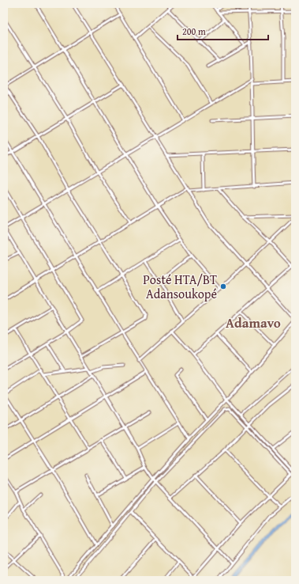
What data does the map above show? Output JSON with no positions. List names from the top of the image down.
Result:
{
  "districts": ["Adamavo"],
  "places": ["Posté HTA/BT Adansoukopé"],
  "scale_bar": "200 m"
}
